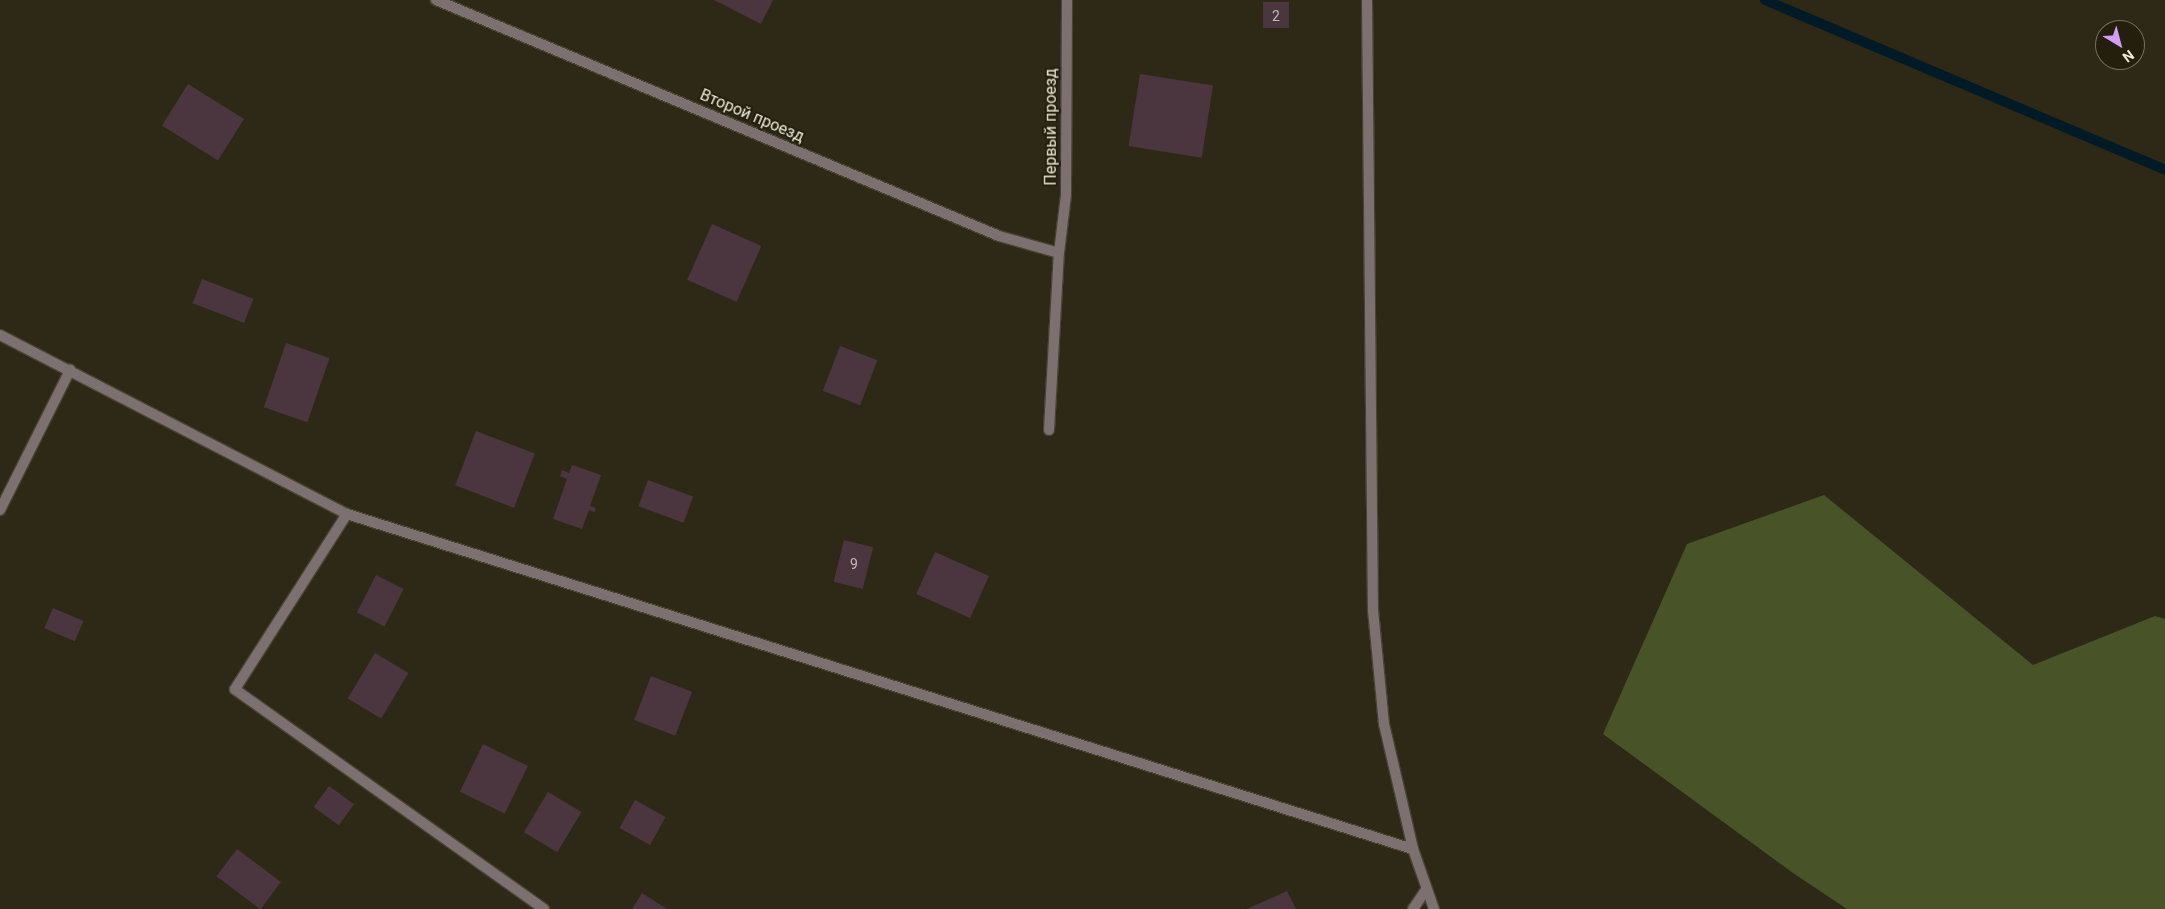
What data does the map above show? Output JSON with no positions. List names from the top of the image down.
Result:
{
  "streets": {
    "street": ["Второй проезд", "Первый проезд"]
  },
  "crossings": [
    ["Второй проезд", "Первый проезд"]
  ],
  "house_numbers": ["2", "9"],
  "north": "bottom right"
}
